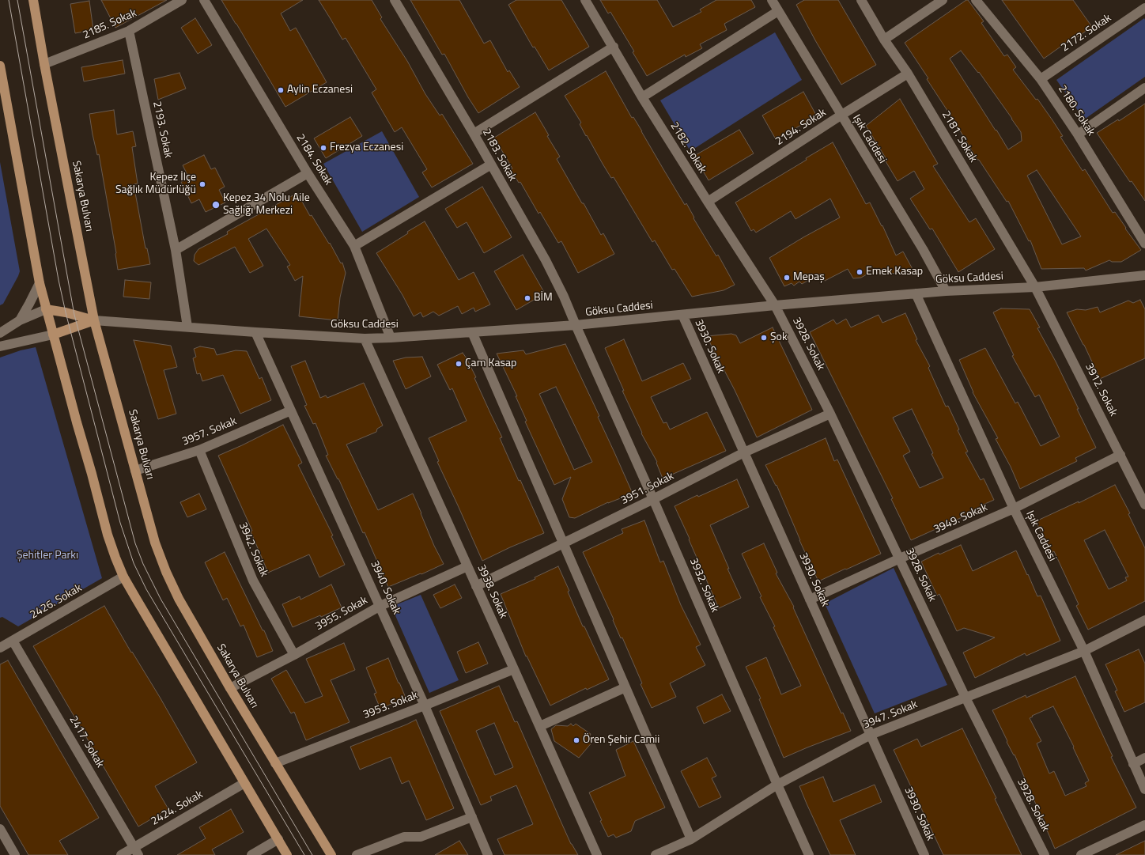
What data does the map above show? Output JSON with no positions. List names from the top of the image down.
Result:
{
  "streets": {
    "main road": ["Sakarya Bulvarı"],
    "street": [
      "2185. Sokak",
      "2172. Sokak",
      "2180. Sokak",
      "2194. Sokak",
      "2193. Sokak",
      "2181. Sokak",
      "Işık Caddesi",
      "2182. Sokak",
      "2183. Sokak",
      "2184. Sokak",
      "Göksu Caddesi",
      "3928. Sokak",
      "3930. Sokak",
      "3912. Sokak",
      "3957. Sokak",
      "3951. Sokak",
      "3949. Sokak",
      "3942. Sokak",
      "3932. Sokak",
      "3940. Sokak",
      "3938. Sokak",
      "2426. Sokak",
      "3955. Sokak",
      "3953. Sokak",
      "3947. Sokak",
      "2417. Sokak",
      "2424. Sokak"
    ]
  },
  "crossings": [
    ["2185. Sokak", "2193. Sokak"],
    ["2185. Sokak", "Sakarya Bulvarı"],
    ["2172. Sokak", "2180. Sokak"],
    ["2194. Sokak", "2181. Sokak"],
    ["2194. Sokak", "Işık Caddesi"],
    ["2194. Sokak", "2182. Sokak"],
    ["2193. Sokak", "Göksu Caddesi"],
    ["2181. Sokak", "Göksu Caddesi"],
    ["2181. Sokak", "3912. Sokak"],
    ["Işık Caddesi", "Göksu Caddesi"],
    ["Işık Caddesi", "3949. Sokak"],
    ["Işık Caddesi", "3947. Sokak"],
    ["2182. Sokak", "Göksu Caddesi"],
    ["2182. Sokak", "3928. Sokak"],
    ["2183. Sokak", "Göksu Caddesi"],
    ["2183. Sokak", "3932. Sokak"],
    ["2184. Sokak", "Göksu Caddesi"],
    ["Sakarya Bulvarı", "Göksu Caddesi"],
    ["Sakarya Bulvarı", "3957. Sokak"],
    ["Sakarya Bulvarı", "3955. Sokak"],
    ["Sakarya Bulvarı", "3953. Sokak"],
    ["Göksu Caddesi", "3928. Sokak"],
    ["Göksu Caddesi", "3930. Sokak"],
    ["Göksu Caddesi", "3912. Sokak"],
    ["Göksu Caddesi", "3932. Sokak"],
    ["Göksu Caddesi", "3940. Sokak"],
    ["Göksu Caddesi", "3938. Sokak"],
    ["3928. Sokak", "3951. Sokak"],
    ["3928. Sokak", "3949. Sokak"],
    ["3928. Sokak", "3947. Sokak"],
    ["3930. Sokak", "3951. Sokak"],
    ["3930. Sokak", "3949. Sokak"],
    ["3930. Sokak", "3947. Sokak"],
    ["3912. Sokak", "3949. Sokak"],
    ["3957. Sokak", "3942. Sokak"],
    ["3957. Sokak", "3940. Sokak"],
    ["3951. Sokak", "3932. Sokak"],
    ["3951. Sokak", "3938. Sokak"],
    ["3942. Sokak", "3955. Sokak"],
    ["3932. Sokak", "3947. Sokak"],
    ["3940. Sokak", "3955. Sokak"],
    ["3940. Sokak", "3953. Sokak"],
    ["3938. Sokak", "3955. Sokak"],
    ["3938. Sokak", "3953. Sokak"],
    ["2426. Sokak", "2417. Sokak"],
    ["2417. Sokak", "2424. Sokak"]
  ],
  "parks": ["Şehitler Parkı"],
  "places": [
    "Aylin Eczanesi",
    "Frezya Eczanesi",
    "Kepez İlçe Sağlık Müdürlüğü",
    "Kepez 34 Nolu Aile Sağlığı Merkezi",
    "Emek Kasap",
    "Mepaş",
    "BİM",
    "Şok",
    "Çam Kasap",
    "Ören Şehir Camii"
  ]
}
